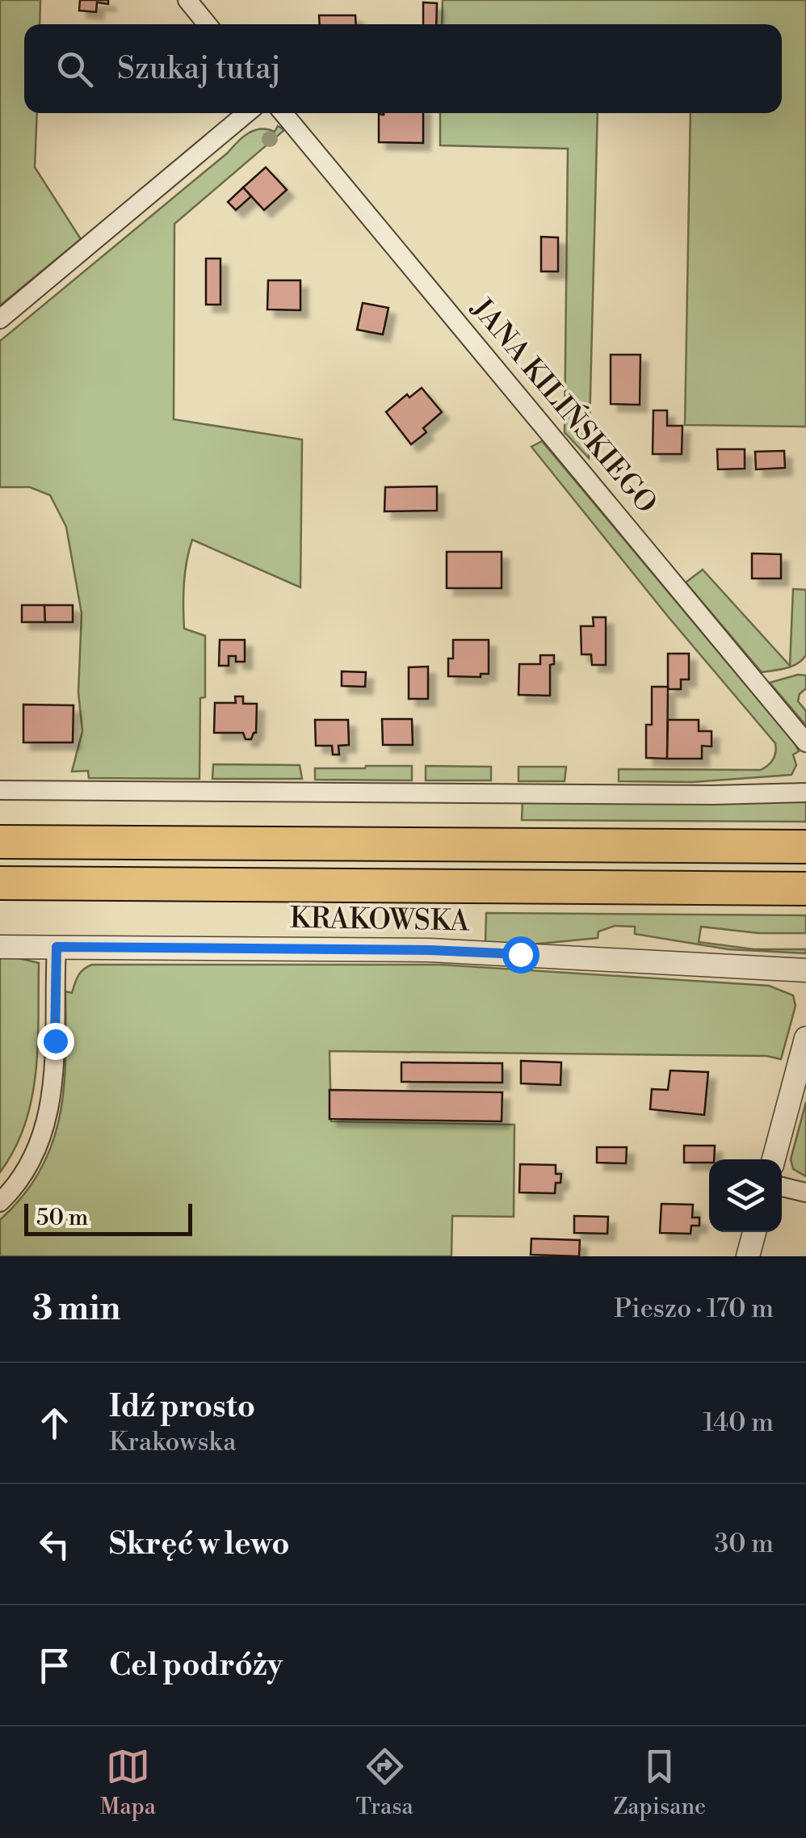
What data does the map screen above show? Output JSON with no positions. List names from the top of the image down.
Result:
{
  "streets": {
    "street": ["JANA KILIŃSKIEGO", "KRAKOWSKA"]
  },
  "scale_bar": "50 m",
  "page": {
    "search": "Szukaj tutaj",
    "scale": "50 m",
    "heading": ["3 min", "Pieszo · 170 m"],
    "list": [
      ["Idź prosto", "Krakowska", "140 m"],
      ["Skręć w lewo", "30 m"],
      "Cel podróży"
    ],
    "nav": ["Mapa", "Trasa", "Zapisane"]
  }
}
